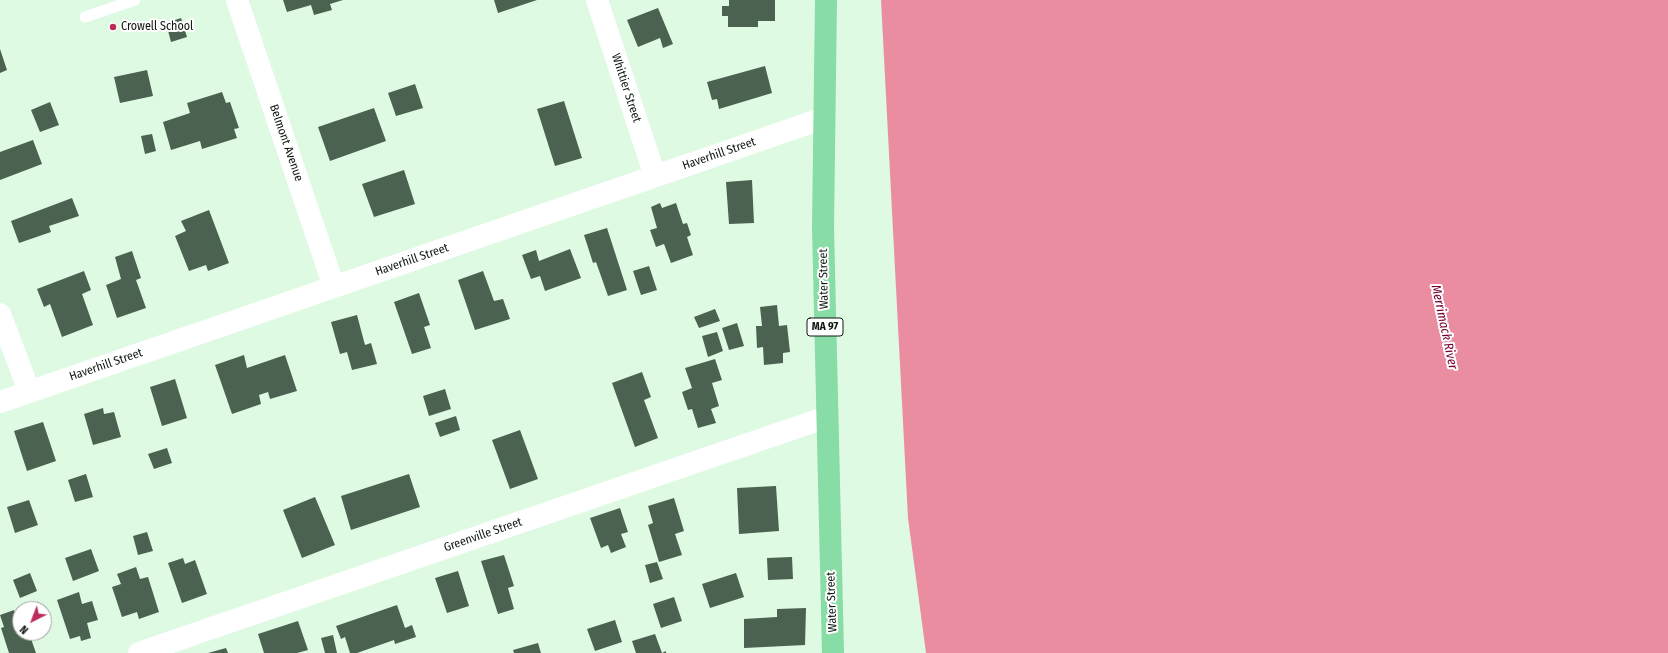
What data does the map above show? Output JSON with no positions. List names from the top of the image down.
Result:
{
  "streets": {
    "main road": ["Water Street", "MA 97"],
    "street": [
      "Whittier Street",
      "Belmont Avenue",
      "Haverhill Street",
      "Greenville Street"
    ]
  },
  "crossings": [
    ["Whittier Street", "Haverhill Street"],
    ["Belmont Avenue", "Haverhill Street"],
    ["Haverhill Street", "Water Street"],
    ["Water Street", "Greenville Street"]
  ],
  "water": ["Merrimack River"],
  "places": ["Crowell School"],
  "north": "bottom left"
}
